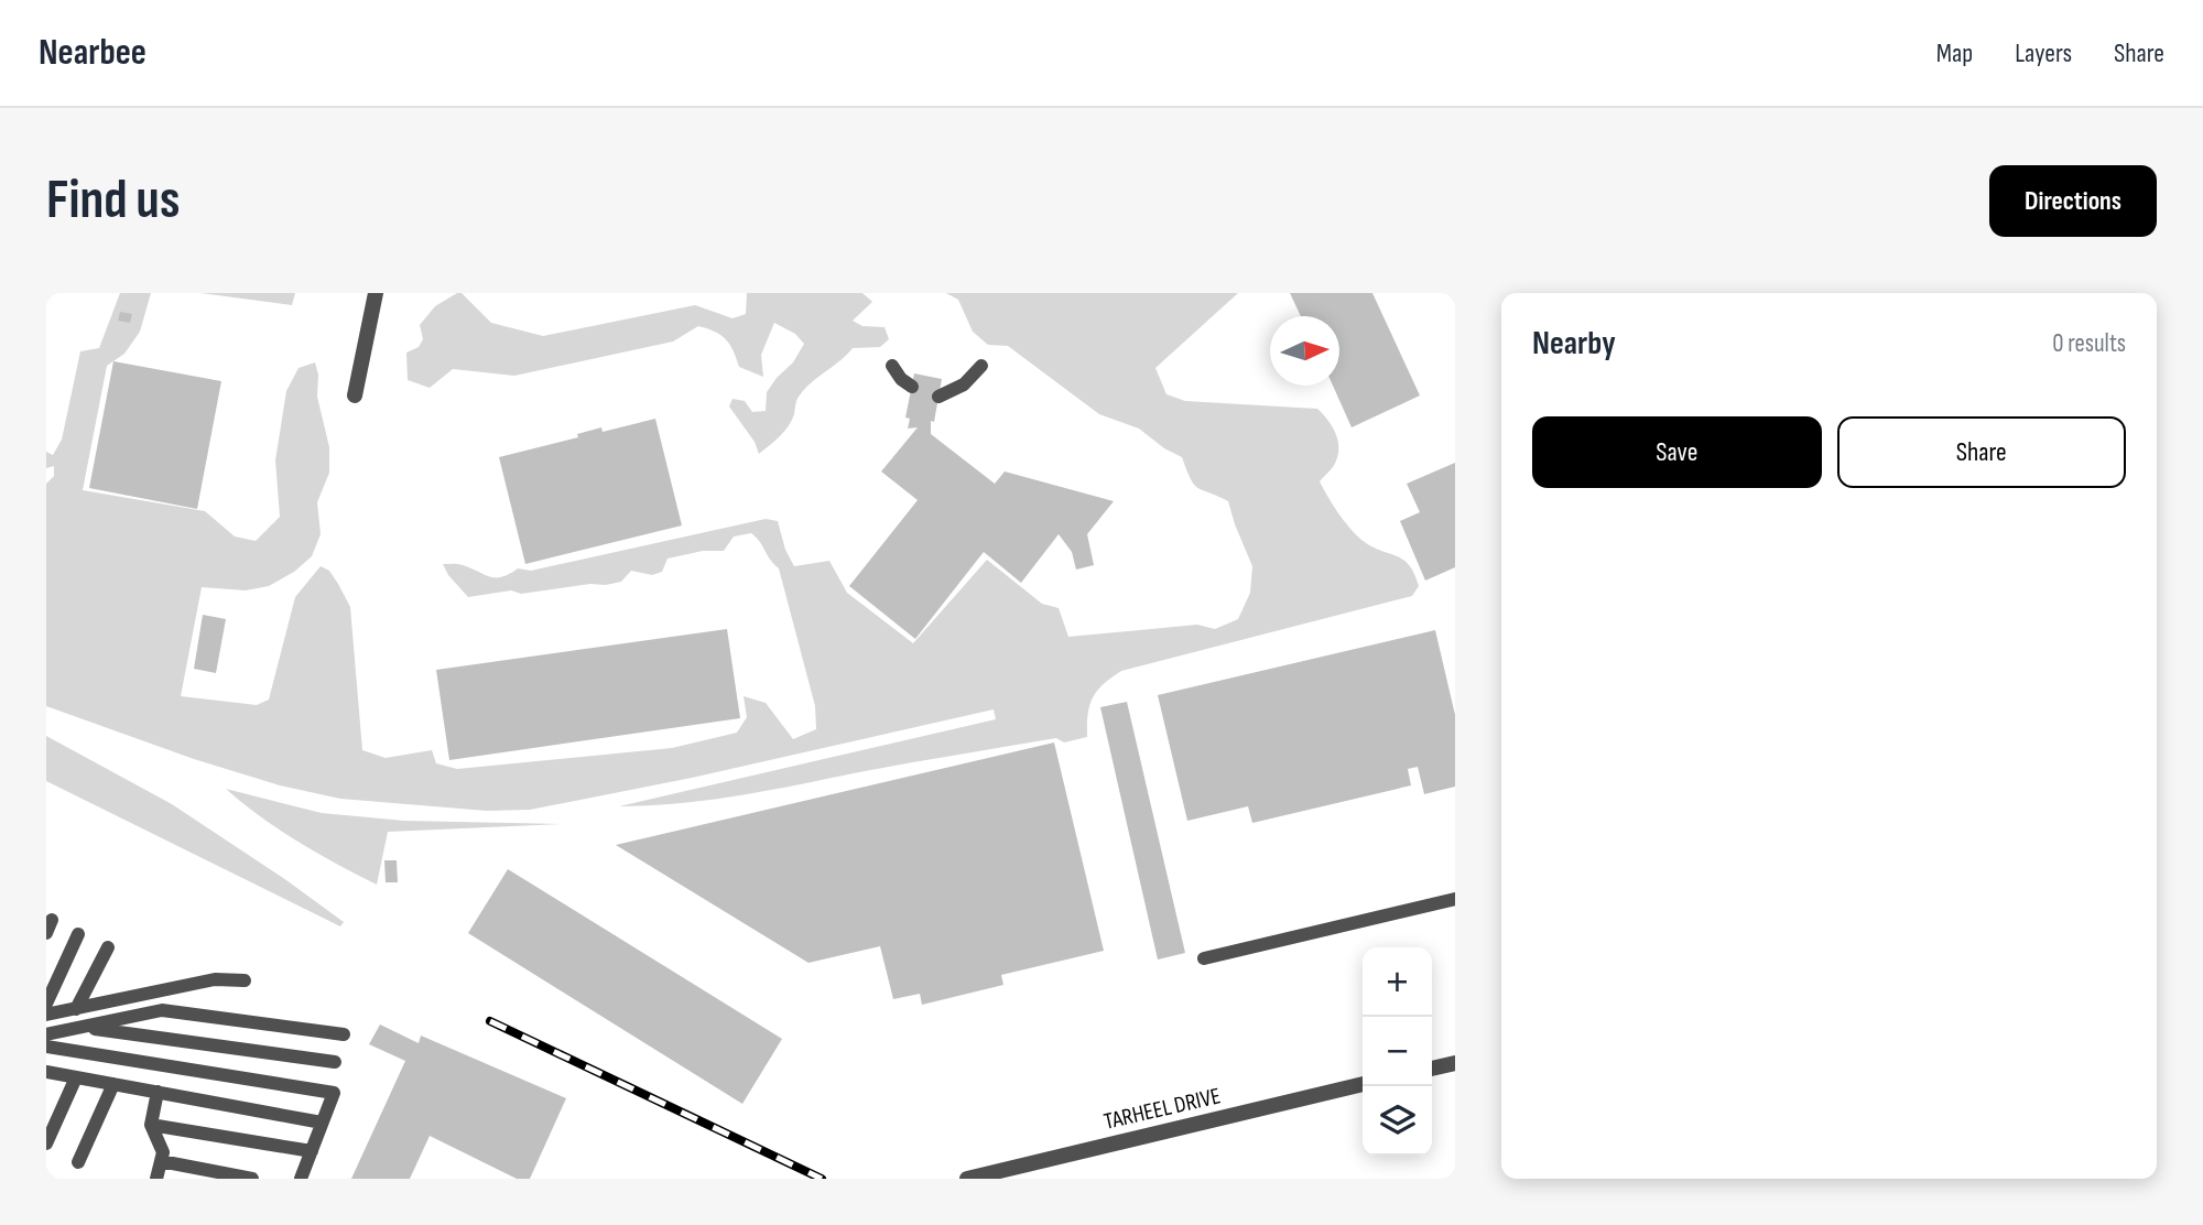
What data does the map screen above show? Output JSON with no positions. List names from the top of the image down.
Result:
{
  "streets": {
    "street": ["TARHEEL DRIVE"]
  },
  "north": "right",
  "page": {
    "header": "Nearbee",
    "nav": ["Map", "Layers", "Share"],
    "buttons": [
      "Directions",
      ["Save", "Share"]
    ],
    "title": "Find us",
    "heading": ["Nearby", "0 results"],
    "map_buttons": ["+", "−"]
  }
}
